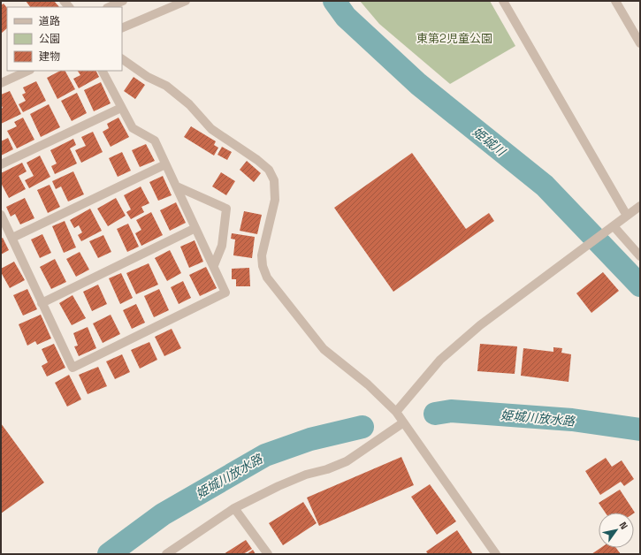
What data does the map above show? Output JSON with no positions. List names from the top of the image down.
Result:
{
  "water": ["姫城川", "姫城川放水路"],
  "parks": ["東第2児童公園"],
  "legend": ["道路", "公園", "建物"],
  "north": "top right"
}
